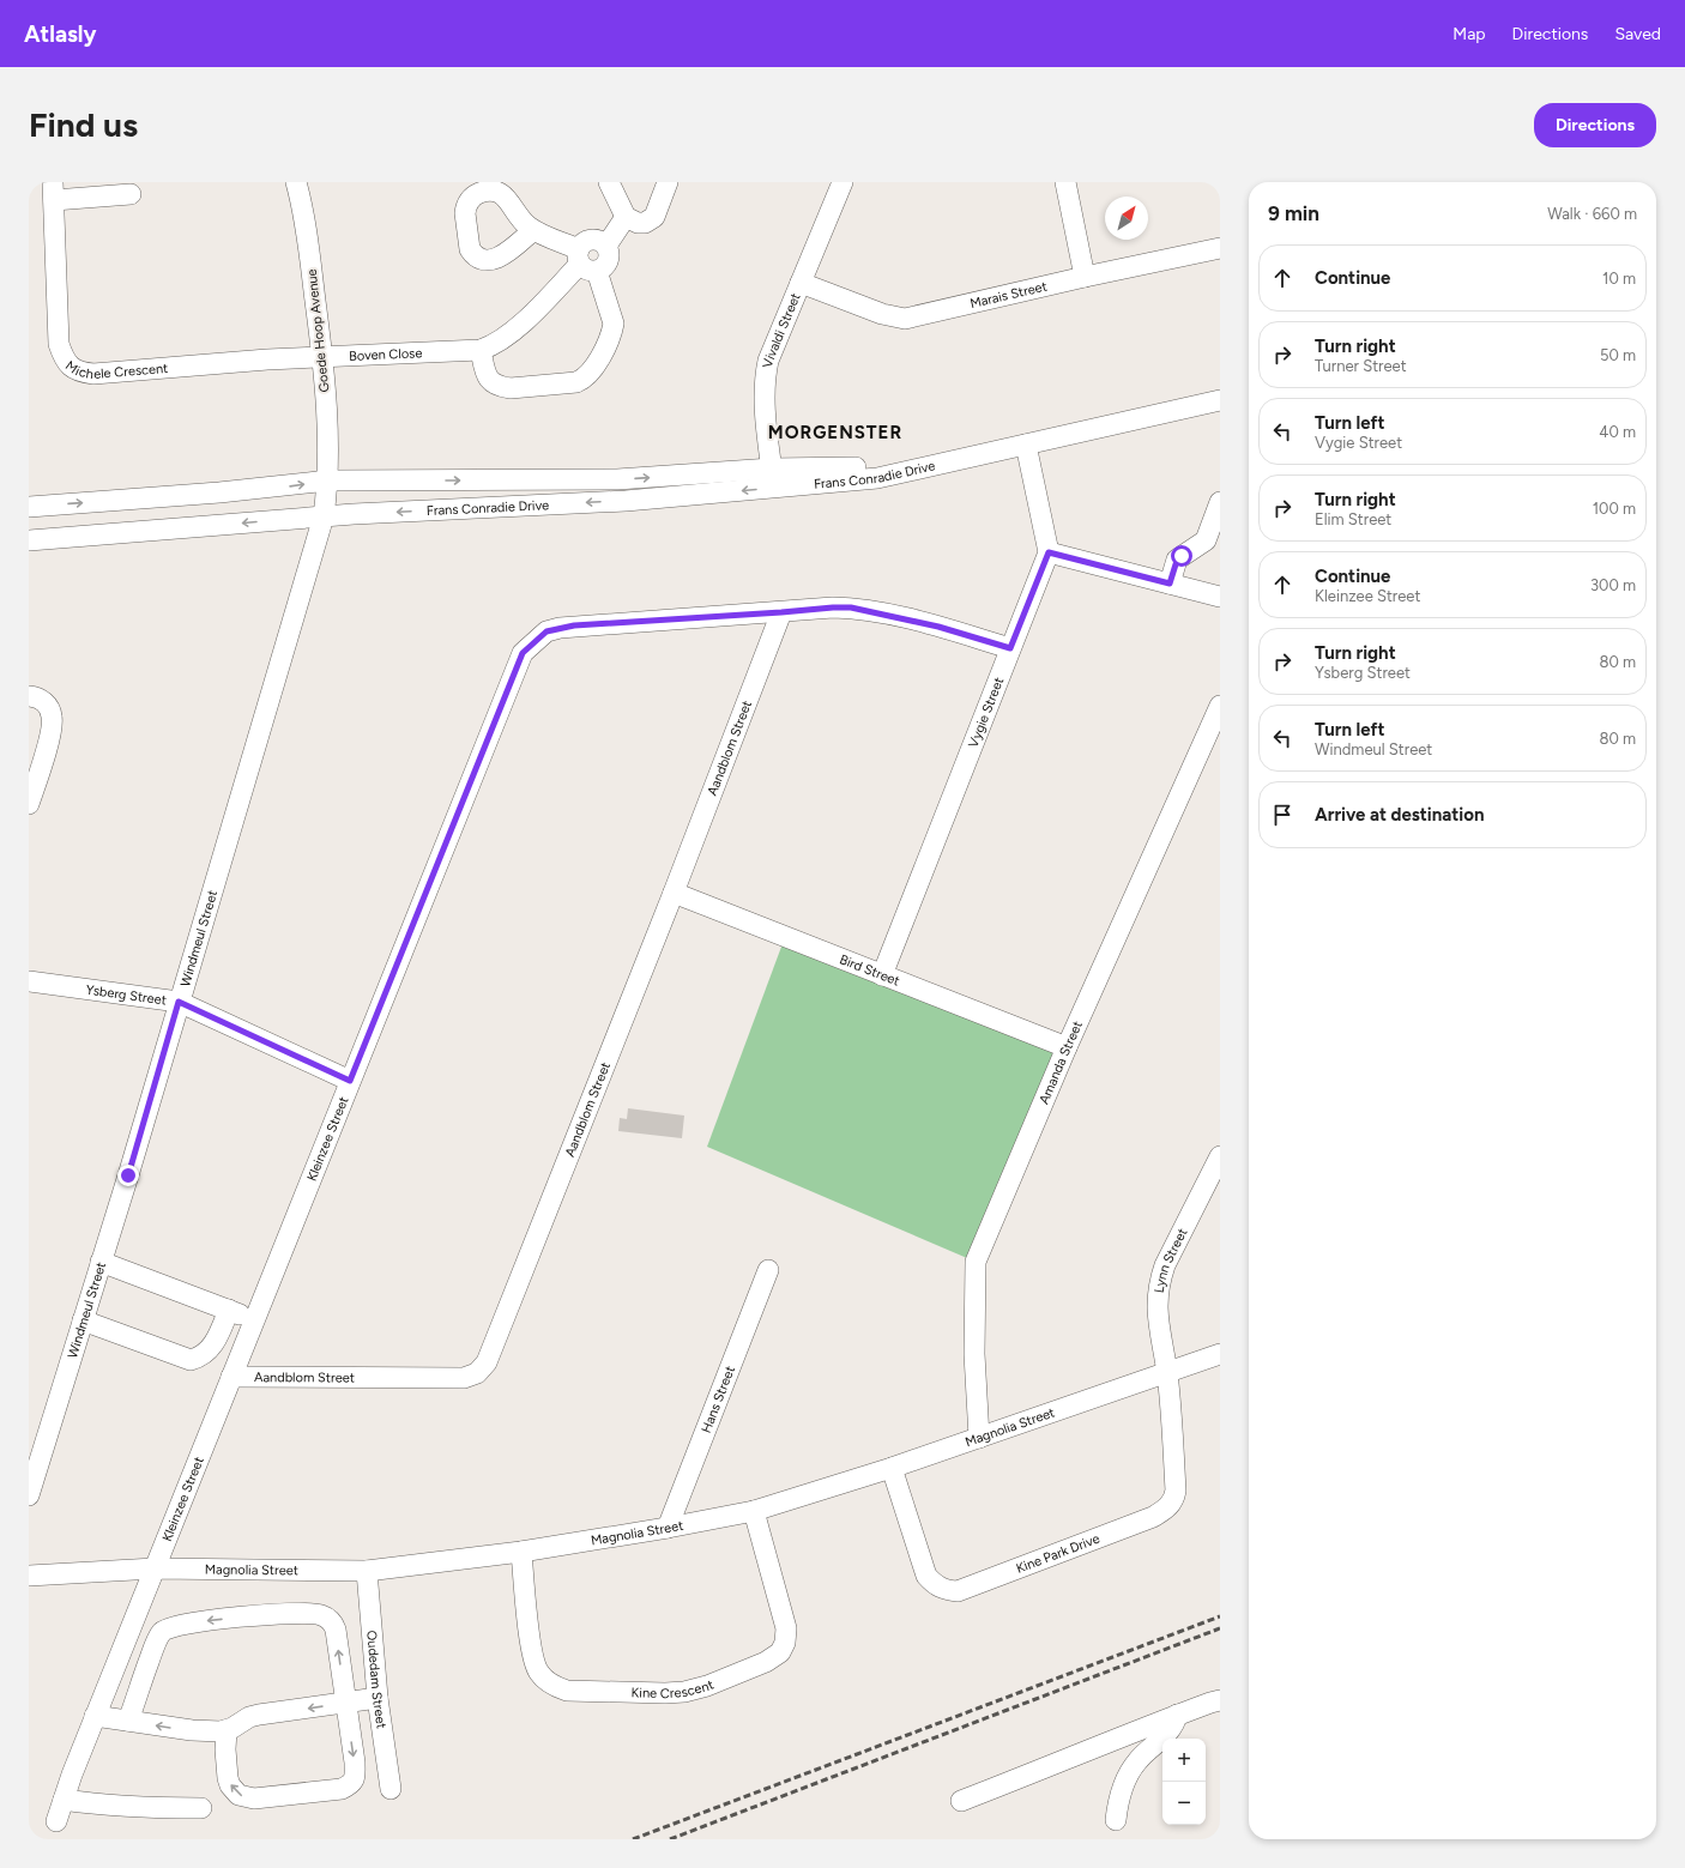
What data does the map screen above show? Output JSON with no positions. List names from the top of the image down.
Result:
{
  "streets": {
    "street": [
      "Marais Street",
      "Goede Hoop Avenue",
      "Vivaldi Street",
      "Boven Close",
      "Michele Crescent",
      "Frans Conradie Drive",
      "Vygie Street",
      "Aandblom Street",
      "Windmeul Street",
      "Bird Street",
      "Ysberg Street",
      "Amanda Street",
      "Kleinzee Street",
      "Lynn Street",
      "Hans Street",
      "Magnolia Street",
      "Kine Park Drive",
      "Oudedam Street",
      "Kine Crescent"
    ]
  },
  "crossings": [
    ["Marais Street", "Vivaldi Street"],
    ["Goede Hoop Avenue", "Boven Close"],
    ["Goede Hoop Avenue", "Michele Crescent"],
    ["Goede Hoop Avenue", "Frans Conradie Drive"],
    ["Goede Hoop Avenue", "Windmeul Street"],
    ["Vivaldi Street", "Frans Conradie Drive"],
    ["Boven Close", "Michele Crescent"],
    ["Frans Conradie Drive", "Windmeul Street"],
    ["Vygie Street", "Bird Street"],
    ["Vygie Street", "Kleinzee Street"],
    ["Aandblom Street", "Bird Street"],
    ["Aandblom Street", "Kleinzee Street"],
    ["Windmeul Street", "Ysberg Street"],
    ["Bird Street", "Amanda Street"],
    ["Ysberg Street", "Kleinzee Street"],
    ["Amanda Street", "Magnolia Street"],
    ["Kleinzee Street", "Magnolia Street"],
    ["Lynn Street", "Magnolia Street"],
    ["Lynn Street", "Kine Park Drive"],
    ["Hans Street", "Magnolia Street"],
    ["Magnolia Street", "Kine Park Drive"],
    ["Magnolia Street", "Oudedam Street"],
    ["Magnolia Street", "Kine Crescent"]
  ],
  "districts": ["MORGENSTER"],
  "north": "top right",
  "page": {
    "header": "Atlasly",
    "nav": ["Map", "Directions", "Saved"],
    "buttons": "Directions",
    "title": "Find us",
    "heading": ["9 min", "Walk · 660 m"],
    "list": [
      ["Continue", "10 m"],
      ["Turn right", "Turner Street", "50 m"],
      ["Turn left", "Vygie Street", "40 m"],
      ["Turn right", "Elim Street", "100 m"],
      ["Continue", "Kleinzee Street", "300 m"],
      ["Turn right", "Ysberg Street", "80 m"],
      ["Turn left", "Windmeul Street", "80 m"],
      "Arrive at destination"
    ],
    "map_buttons": ["+", "−"]
  }
}
